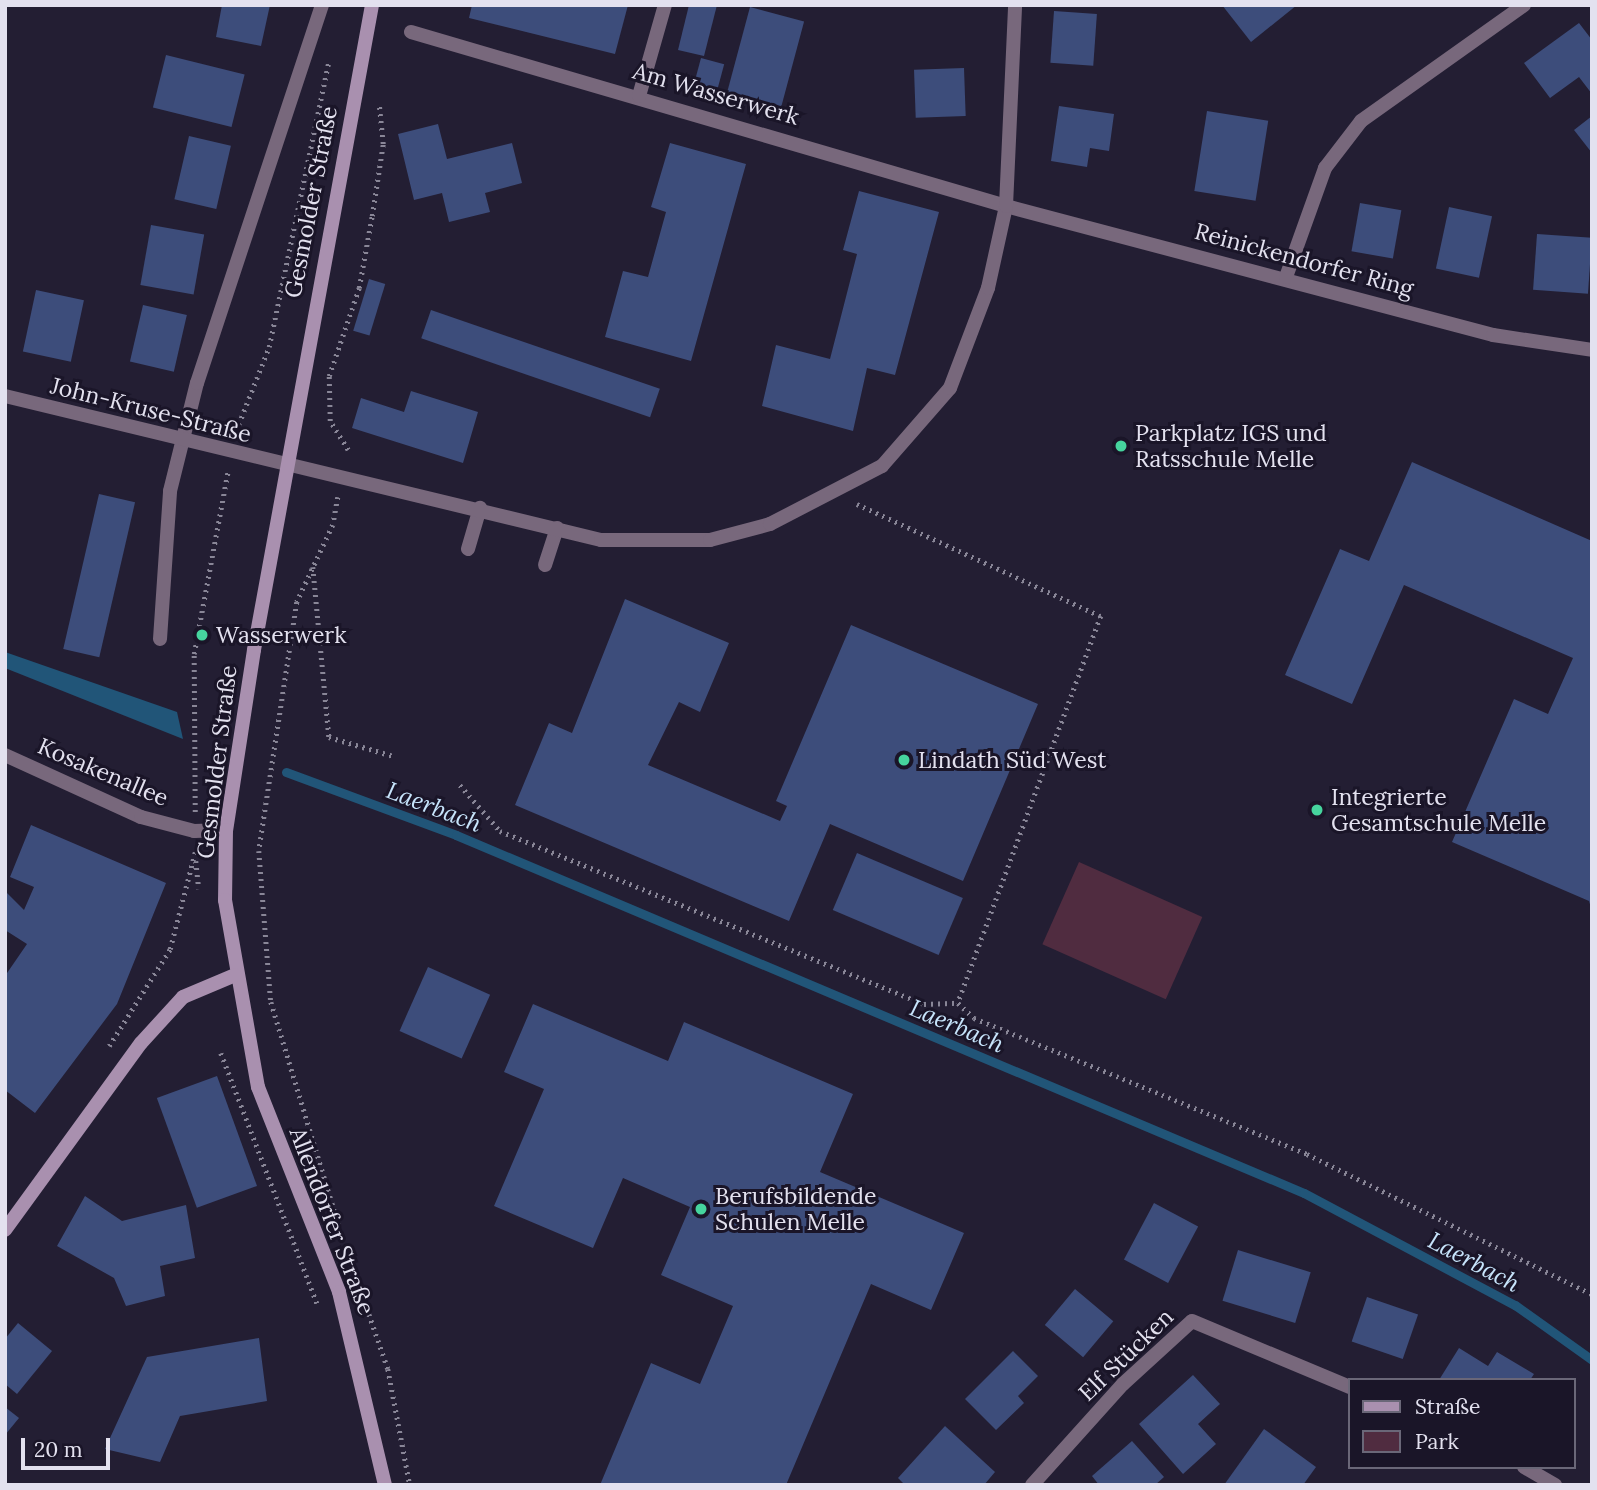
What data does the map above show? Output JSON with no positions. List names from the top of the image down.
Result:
{
  "streets": {
    "main road": ["Gesmolder Straße", "Allendorfer Straße"],
    "street": [
      "Am Wasserwerk",
      "Reinickendorfer Ring",
      "John-Kruse-Straße",
      "Kosakenallee",
      "Elf Stücken"
    ]
  },
  "crossings": [
    ["Am Wasserwerk", "Reinickendorfer Ring"],
    ["Am Wasserwerk", "John-Kruse-Straße"],
    ["Gesmolder Straße", "John-Kruse-Straße"],
    ["Gesmolder Straße", "Kosakenallee"],
    ["Gesmolder Straße", "Allendorfer Straße"],
    ["Reinickendorfer Ring", "John-Kruse-Straße"]
  ],
  "water": ["Laerbach"],
  "places": [
    "Parkplatz IGS und Ratsschule Melle",
    "Wasserwerk",
    "Lindath Süd West",
    "Integrierte Gesamtschule Melle",
    "Berufsbildende Schulen Melle"
  ],
  "legend": ["Straße", "Park"],
  "scale_bar": "20 m"
}
